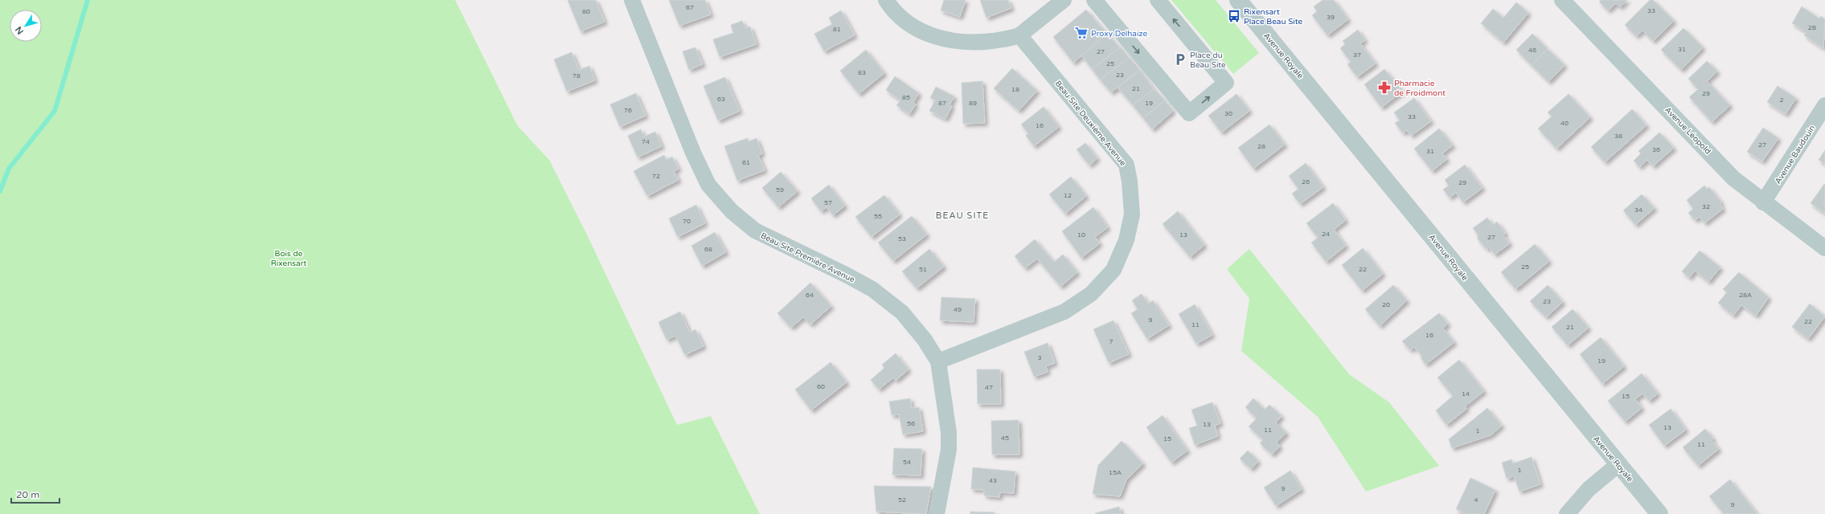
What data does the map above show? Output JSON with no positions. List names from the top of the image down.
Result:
{
  "streets": {
    "street": [
      "Avenue Royale",
      "Beau Site Deuxième Avenue",
      "Avenue Léopold",
      "Avenue Baudouin",
      "Beau Site Première Avenue"
    ]
  },
  "crossings": [
    ["Beau Site Deuxième Avenue", "Beau Site Première Avenue"],
    ["Avenue Léopold", "Avenue Baudouin"]
  ],
  "districts": ["BEAU SITE"],
  "parks": ["Bois de Rixensart"],
  "places": {
    "bus stop": ["Rixensart Place Beau Site"],
    "supermarket": ["Proxy Delhaize"],
    "parking": ["Place du Beau Site"],
    "pharmacy": ["Pharmacie de Froidmont"]
  },
  "house_numbers": [
    "67",
    "33",
    "80",
    "39",
    "2B",
    "81",
    "31",
    "46",
    "27",
    "37",
    "25",
    "83",
    "23",
    "78",
    "21",
    "18",
    "29",
    "85",
    "63",
    "2",
    "87",
    "89",
    "19",
    "76",
    "30",
    "33",
    "40",
    "16",
    "38",
    "74",
    "27",
    "28",
    "36",
    "31",
    "61",
    "72",
    "26",
    "29",
    "59",
    "12",
    "57",
    "32",
    "34",
    "55",
    "70",
    "24",
    "10",
    "13",
    "27",
    "53",
    "68",
    "25",
    "51",
    "22",
    "64",
    "28A",
    "23",
    "20",
    "49",
    "9",
    "22",
    "11",
    "21",
    "16",
    "7",
    "3",
    "19",
    "60",
    "47",
    "14",
    "15",
    "56",
    "13",
    "13",
    "11",
    "1",
    "45",
    "15",
    "11",
    "54",
    "1",
    "15A",
    "43",
    "9",
    "52",
    "4",
    "9"
  ],
  "scale_bar": "20 m",
  "north": "bottom left"
}
